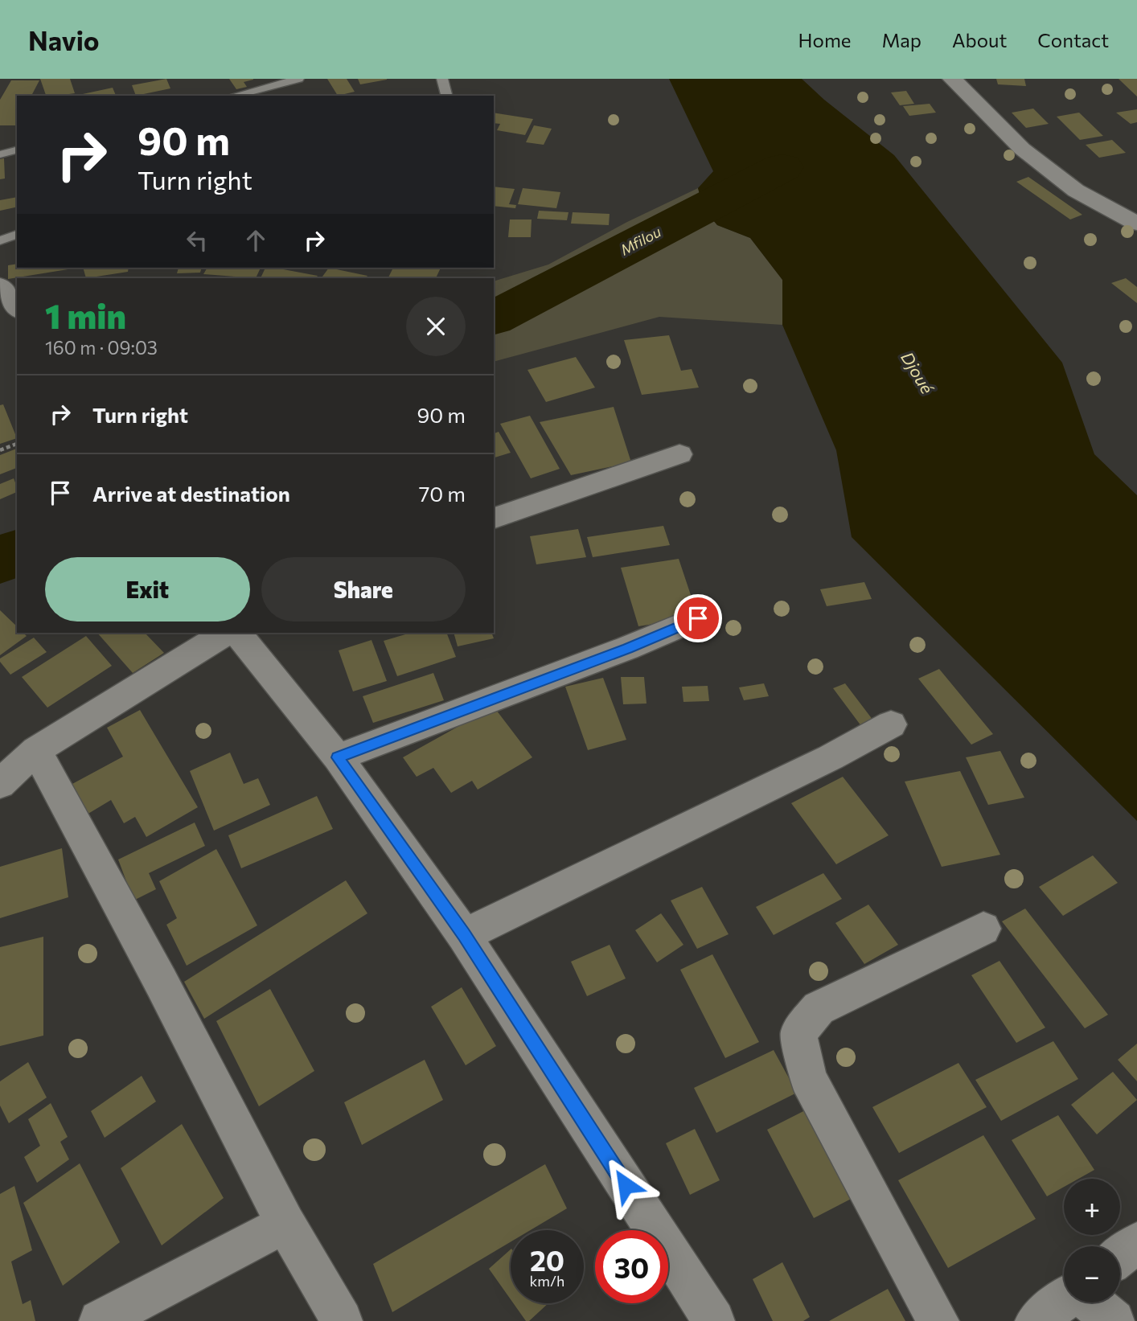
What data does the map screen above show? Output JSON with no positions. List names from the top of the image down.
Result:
{
  "water": ["Mfilou", "Djoué"],
  "page": {
    "header": "Navio",
    "nav": [
      "Home",
      "Map",
      "About",
      "Contact"
    ],
    "turn": ["90 m", "Turn right"],
    "heading": ["1 min", "160 m · 09:03"],
    "list": [
      {
        "name": "Turn right",
        "value": "90 m"
      },
      {
        "name": "Arrive at destination",
        "value": "70 m"
      }
    ],
    "buttons": ["Exit", "Share"],
    "map_buttons": ["+", "−"],
    "speed": "20 km/h",
    "limit": "30"
  }
}
